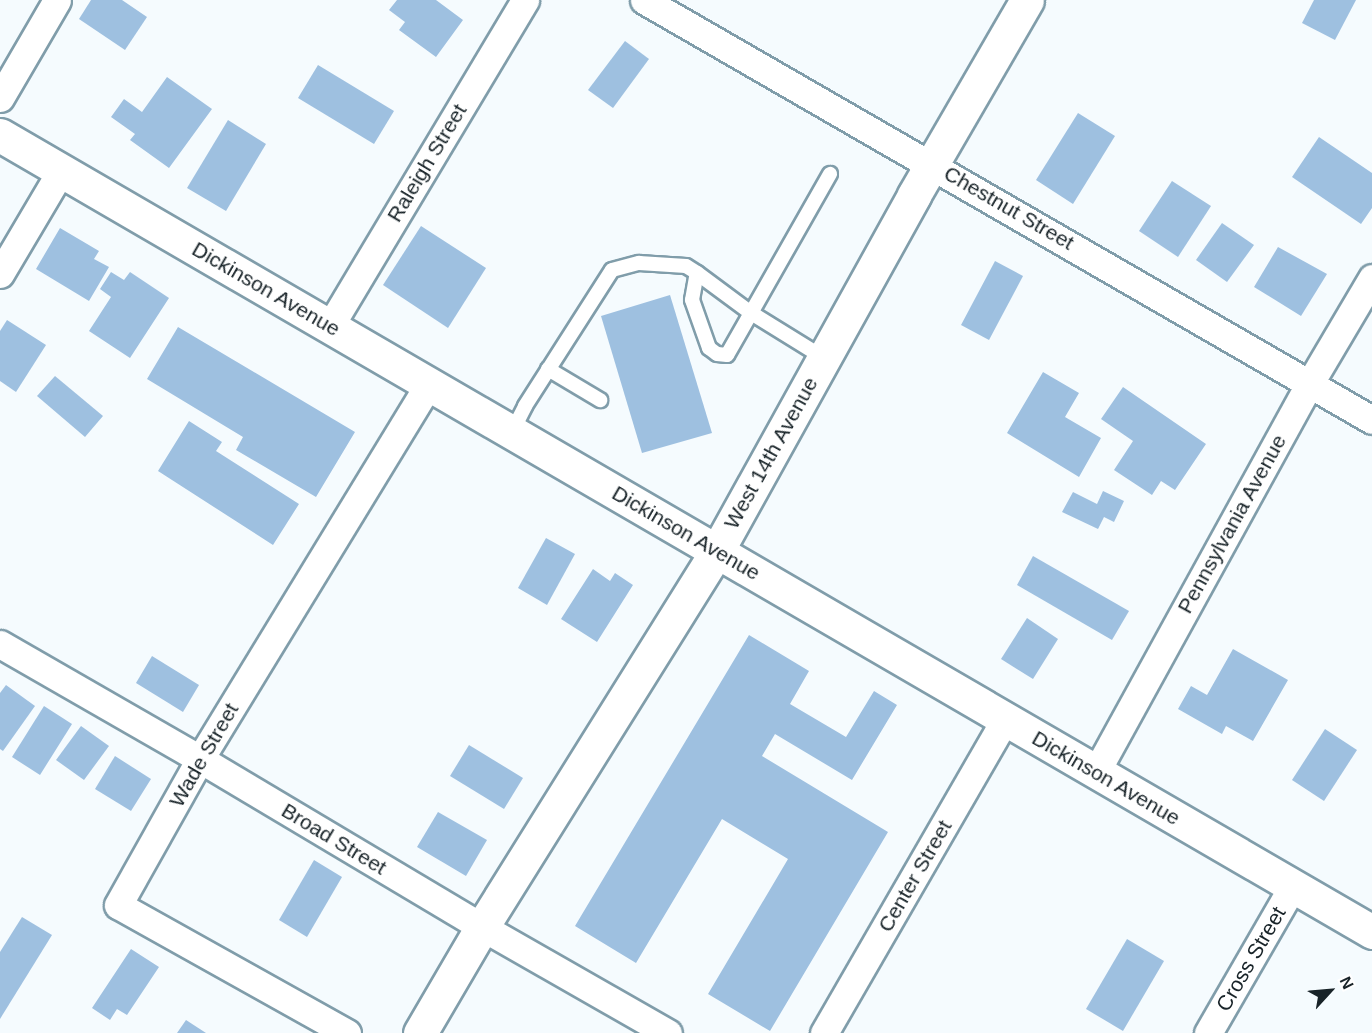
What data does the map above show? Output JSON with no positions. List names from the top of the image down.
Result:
{
  "streets": {
    "main road": ["Dickinson Avenue", "West 14th Avenue"],
    "street": [
      "Raleigh Street",
      "Chestnut Street",
      "Pennsylvania Avenue",
      "Wade Street",
      "Broad Street",
      "Center Street",
      "Cross Street"
    ]
  },
  "crossings": [
    ["Raleigh Street", "Dickinson Avenue"],
    ["Chestnut Street", "West 14th Avenue"],
    ["Chestnut Street", "Pennsylvania Avenue"],
    ["Dickinson Avenue", "West 14th Avenue"],
    ["Dickinson Avenue", "Pennsylvania Avenue"],
    ["Dickinson Avenue", "Wade Street"],
    ["Dickinson Avenue", "Center Street"],
    ["Dickinson Avenue", "Cross Street"],
    ["West 14th Avenue", "Broad Street"],
    ["Wade Street", "Broad Street"]
  ],
  "north": "top right"
}
